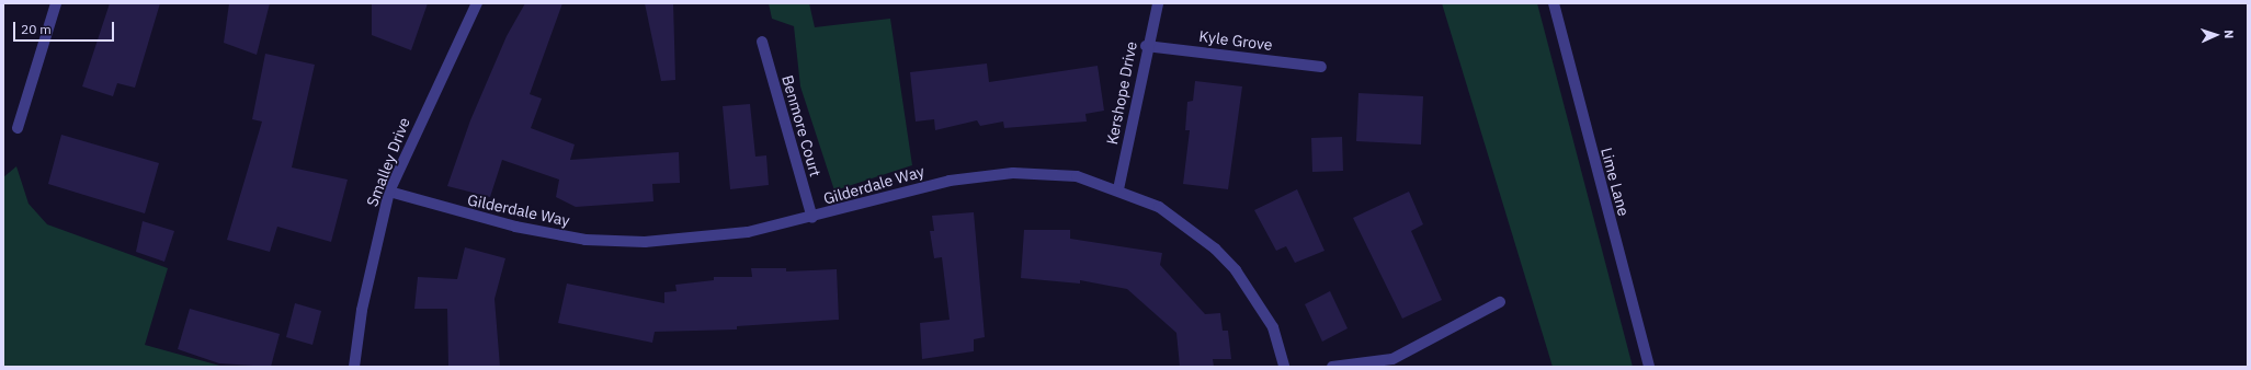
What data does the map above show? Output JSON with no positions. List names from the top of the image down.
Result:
{
  "streets": {
    "street": [
      "Kyle Grove",
      "Kershope Drive",
      "Benmore Court",
      "Smalley Drive",
      "Lime Lane",
      "Gilderdale Way"
    ]
  },
  "crossings": [
    ["Kyle Grove", "Kershope Drive"],
    ["Kershope Drive", "Gilderdale Way"],
    ["Benmore Court", "Gilderdale Way"],
    ["Smalley Drive", "Gilderdale Way"]
  ],
  "scale_bar": "20 m",
  "north": "right"
}
